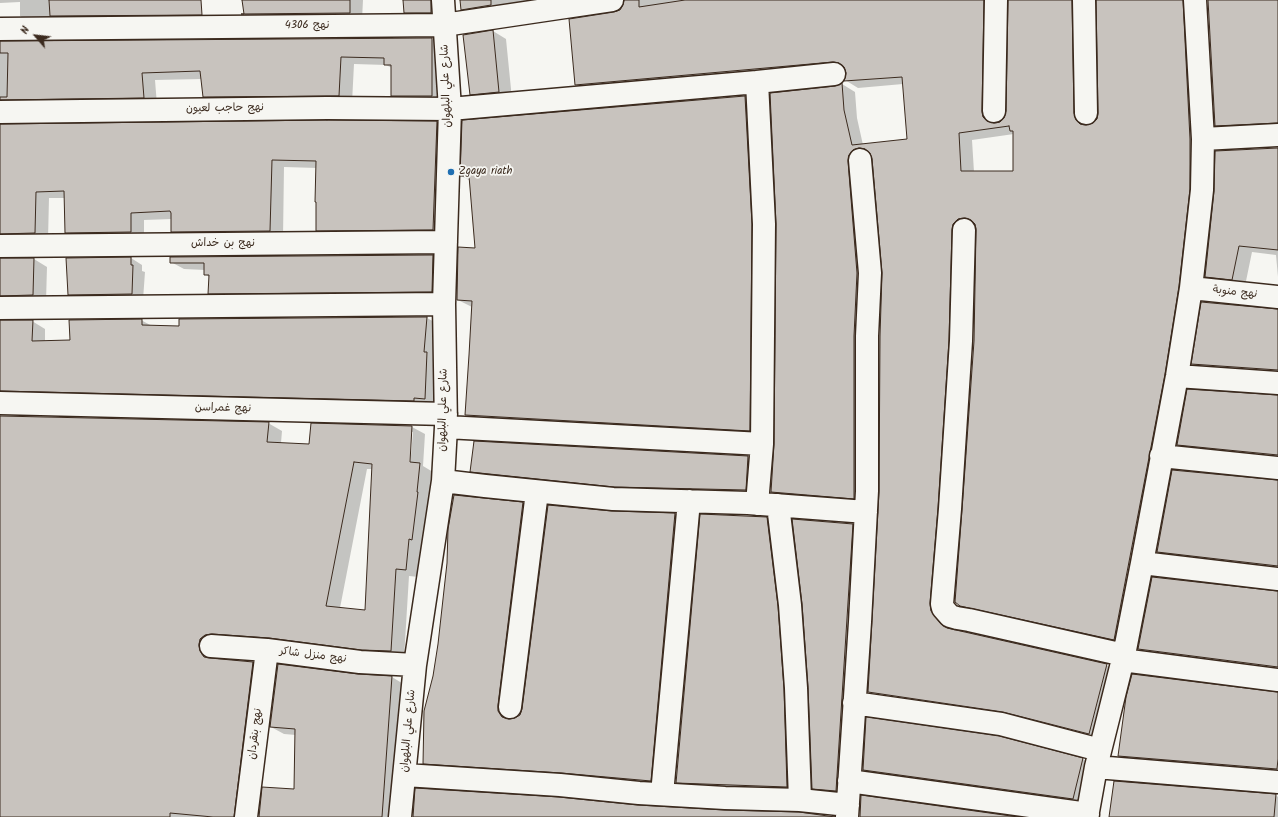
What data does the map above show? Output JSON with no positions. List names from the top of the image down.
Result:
{
  "streets": {
    "street": [
      "نهج 4306",
      "شارع علي البلهوان",
      "نهج حاجب لعيون",
      "نهج بن خداش",
      "نهج منوبة",
      "نهج غمراسن",
      "نهج منزل شاكر",
      "نهج بنقردان"
    ]
  },
  "crossings": [
    ["نهج 4306", "شارع علي البلهوان"],
    ["شارع علي البلهوان", "نهج حاجب لعيون"],
    ["شارع علي البلهوان", "نهج بن خداش"],
    ["شارع علي البلهوان", "نهج غمراسن"],
    ["شارع علي البلهوان", "نهج منزل شاكر"],
    ["نهج منزل شاكر", "نهج بنقردان"]
  ],
  "places": ["Zgaya riath"],
  "north": "top left"
}
